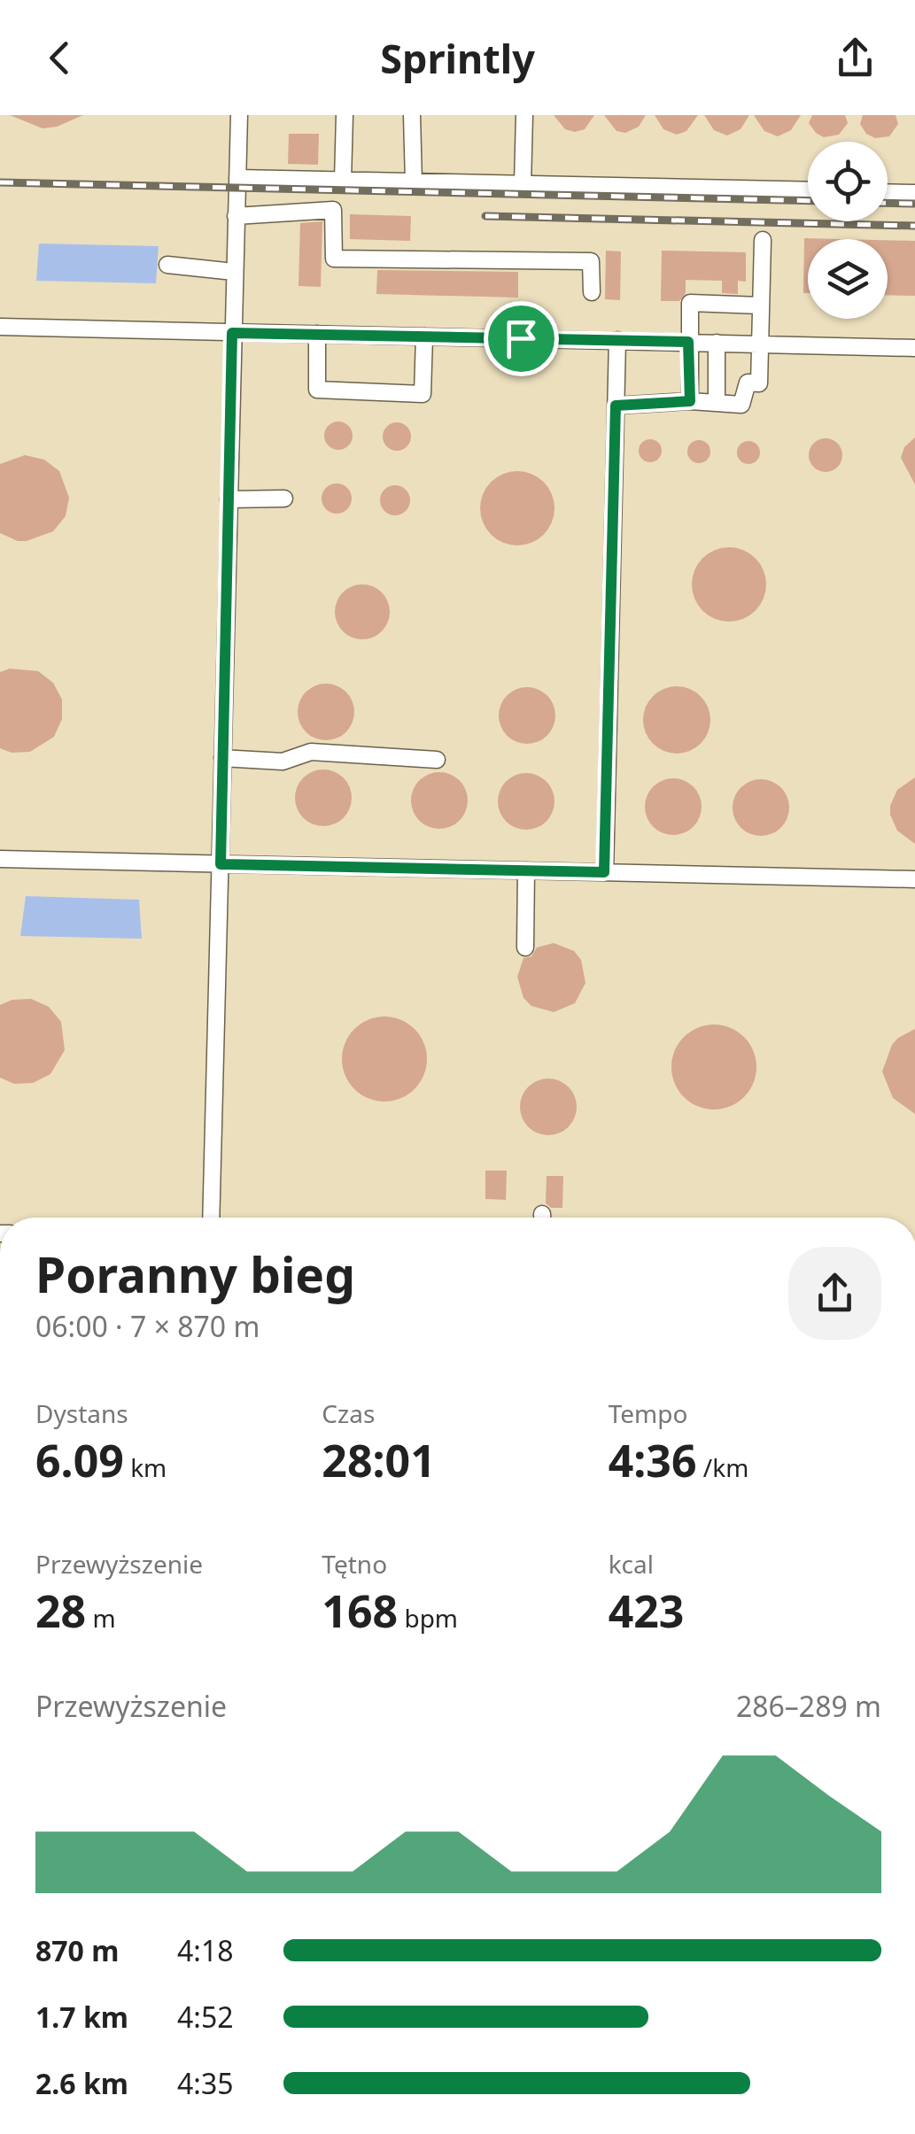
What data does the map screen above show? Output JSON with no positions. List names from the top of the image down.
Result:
{
  "page": {
    "header": "Sprintly",
    "heading": ["Poranny bieg", "06:00 · 7 × 870 m"],
    "stats": [
      ["Dystans", "6.09 km"],
      ["Czas", "28:01"],
      ["Tempo", "4:36 /km"],
      ["Przewyższenie", "28 m"],
      ["Tętno", "168 bpm"],
      ["kcal", "423"]
    ],
    "chart": ["Przewyższenie", "286–289 m"],
    "list": [
      {
        "name": "870 m",
        "note": "4:18"
      },
      {
        "name": "1.7 km",
        "note": "4:52"
      },
      {
        "name": "2.6 km",
        "note": "4:35"
      }
    ]
  }
}
